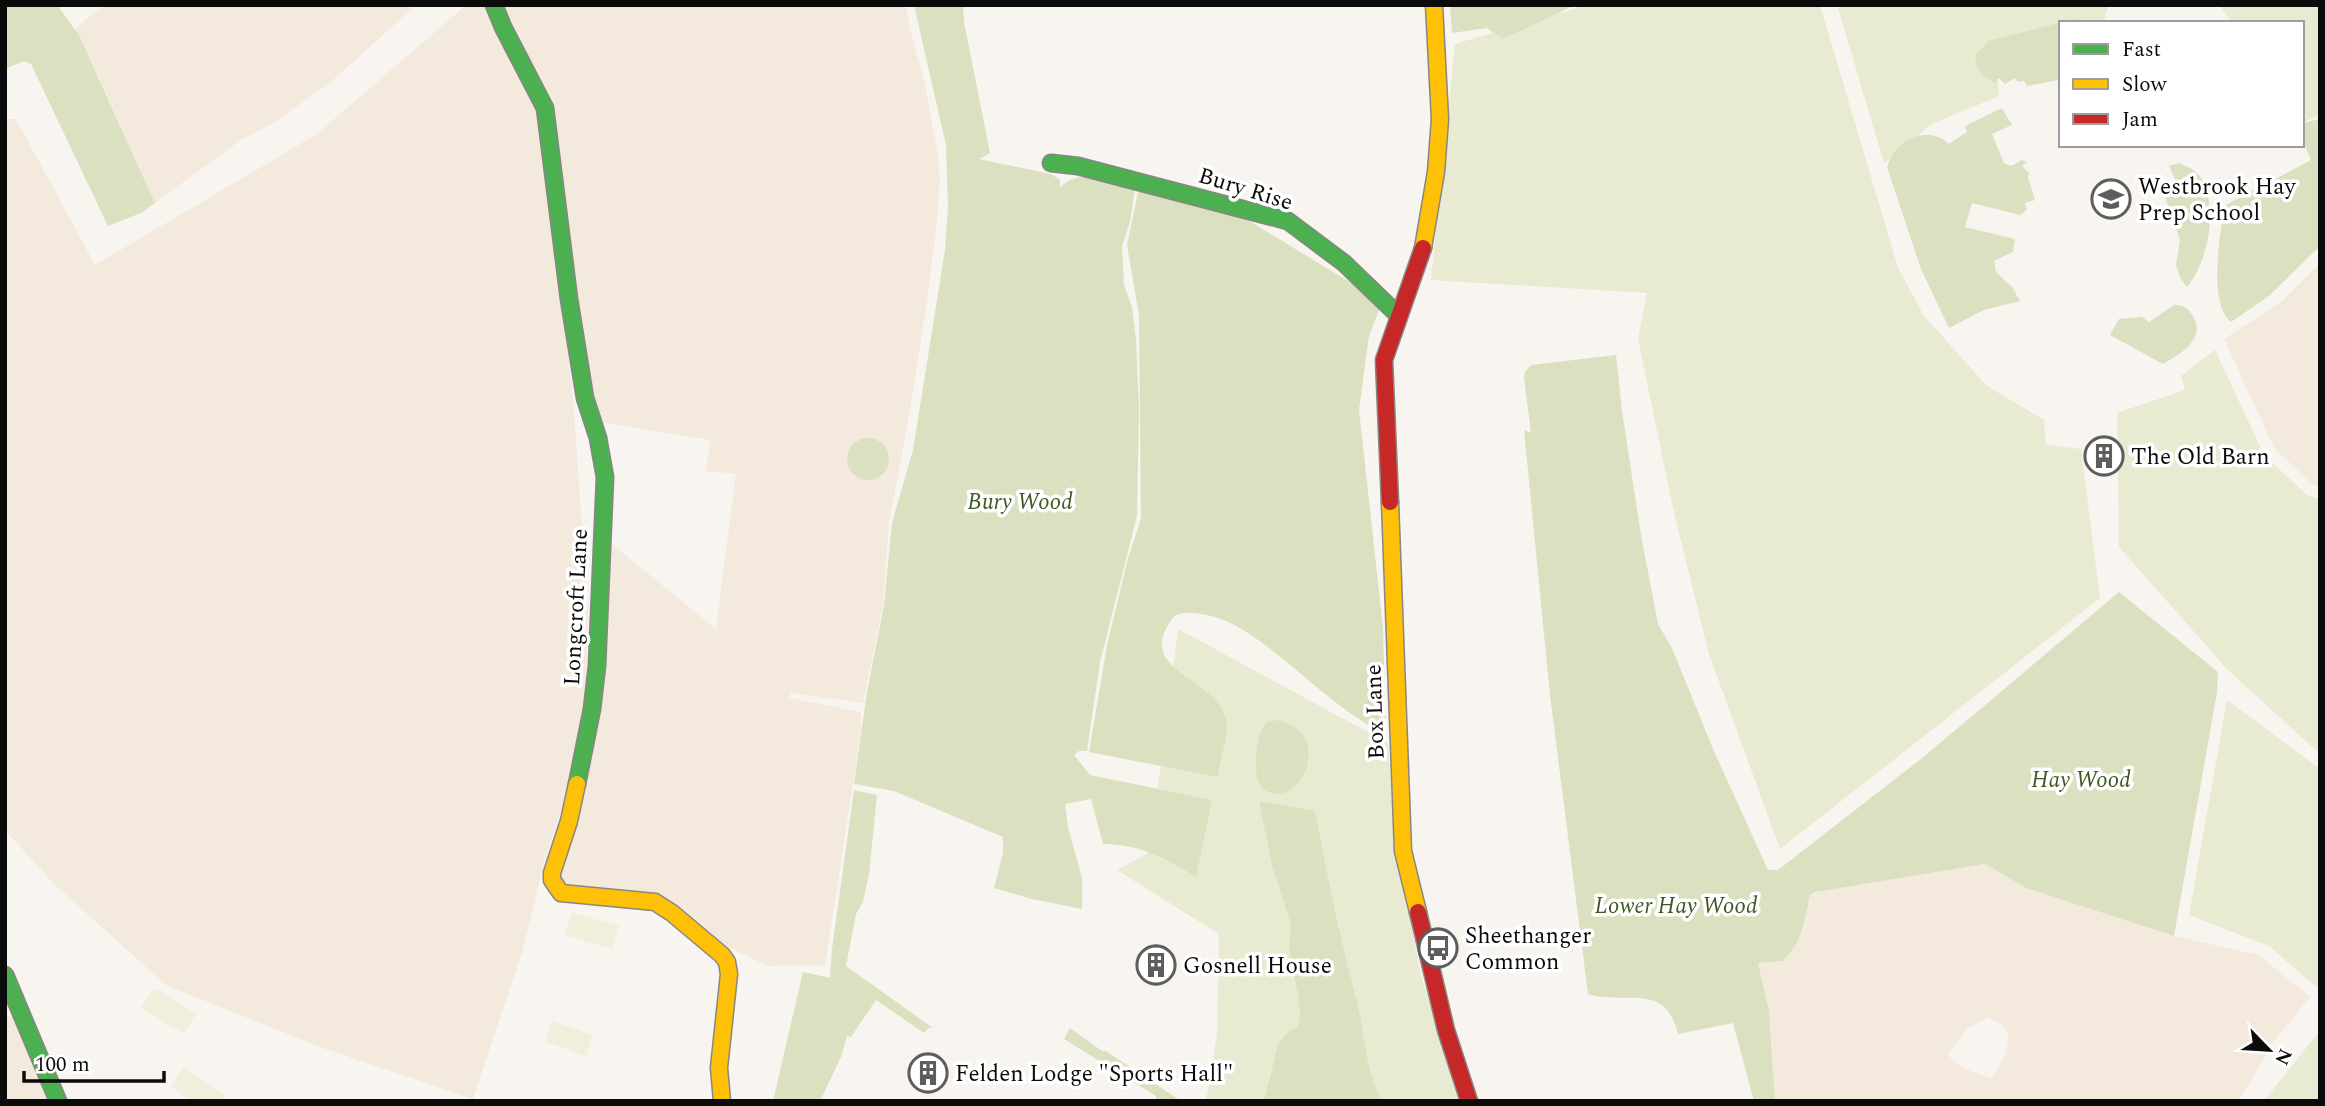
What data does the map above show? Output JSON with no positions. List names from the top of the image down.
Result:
{
  "streets": {
    "street": ["Bury Rise", "Longcroft Lane", "Box Lane"]
  },
  "crossings": [
    ["Bury Rise", "Box Lane"]
  ],
  "parks": ["Bury Wood", "Hay Wood", "Lower Hay Wood"],
  "places": {
    "school or university": ["Westbrook Hay Prep School"],
    "building": ["The Old Barn", "Gosnell House", "Felden Lodge \"Sports Hall\""],
    "bus stop": ["Sheethanger Common"]
  },
  "legend": ["Fast", "Slow", "Jam"],
  "scale_bar": "100 m",
  "north": "bottom right"
}
